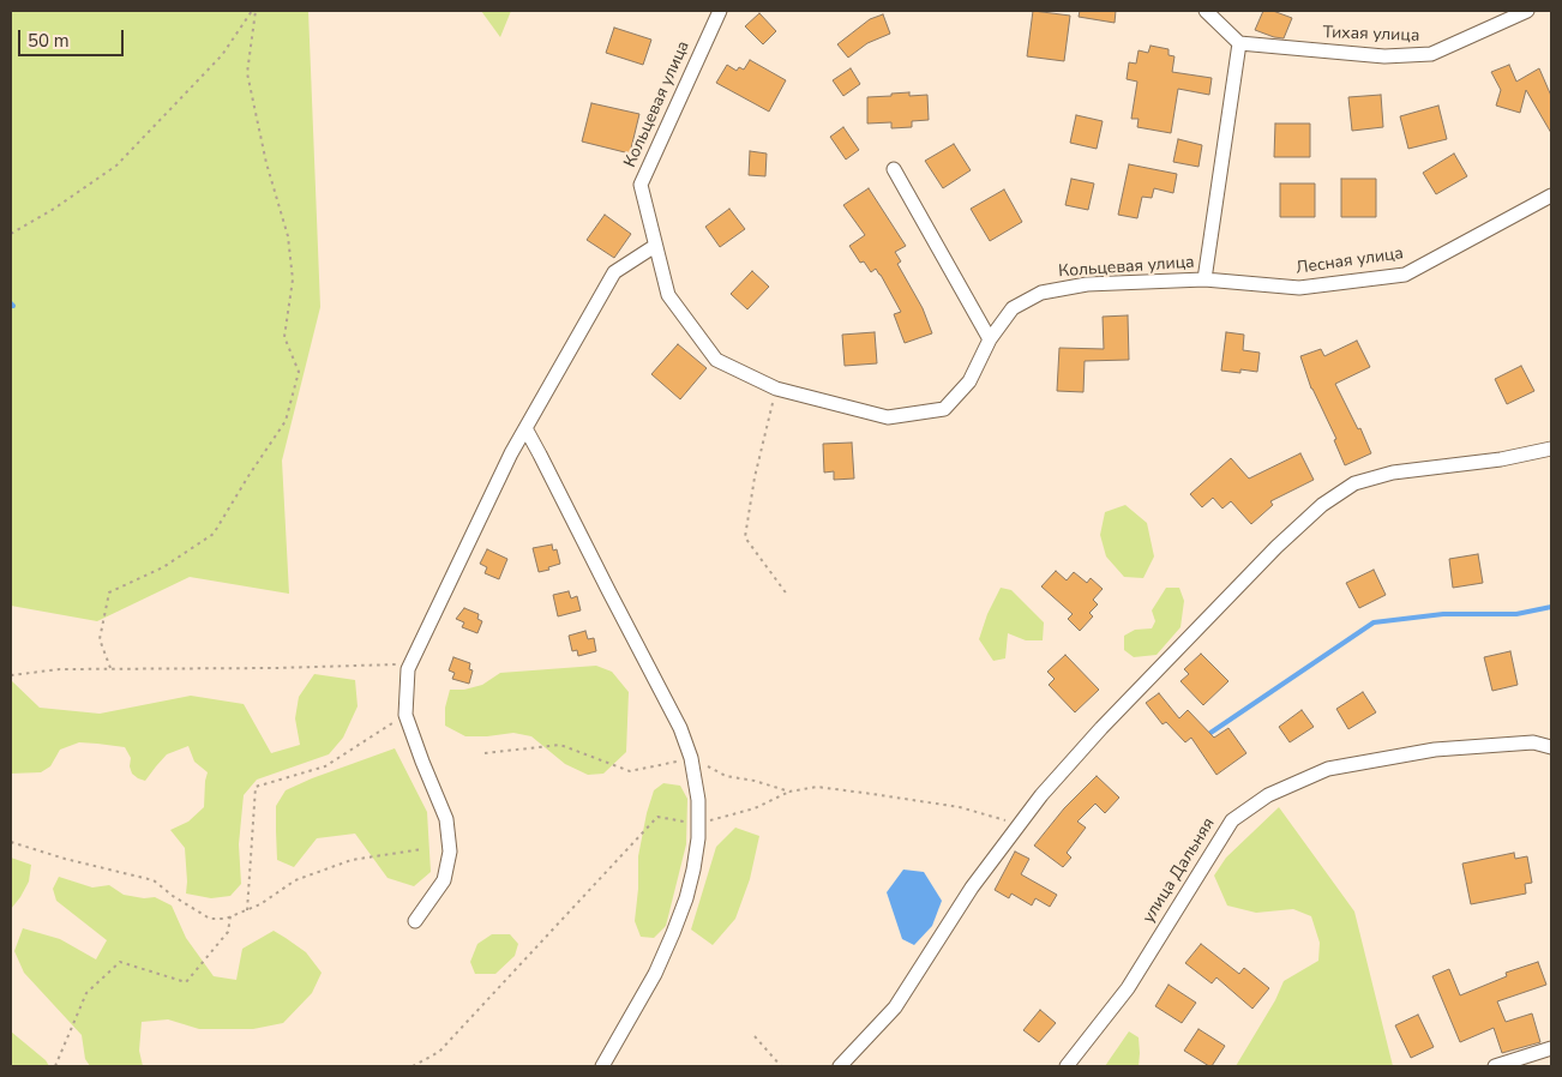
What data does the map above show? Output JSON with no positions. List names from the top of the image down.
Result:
{
  "streets": {
    "street": [
      "Тихая улица",
      "Кольцевая улица",
      "Лесная улица",
      "улица Дальняя"
    ]
  },
  "crossings": [
    ["Тихая улица", "Кольцевая улица"],
    ["Кольцевая улица", "Лесная улица"]
  ],
  "scale_bar": "50 m"
}
